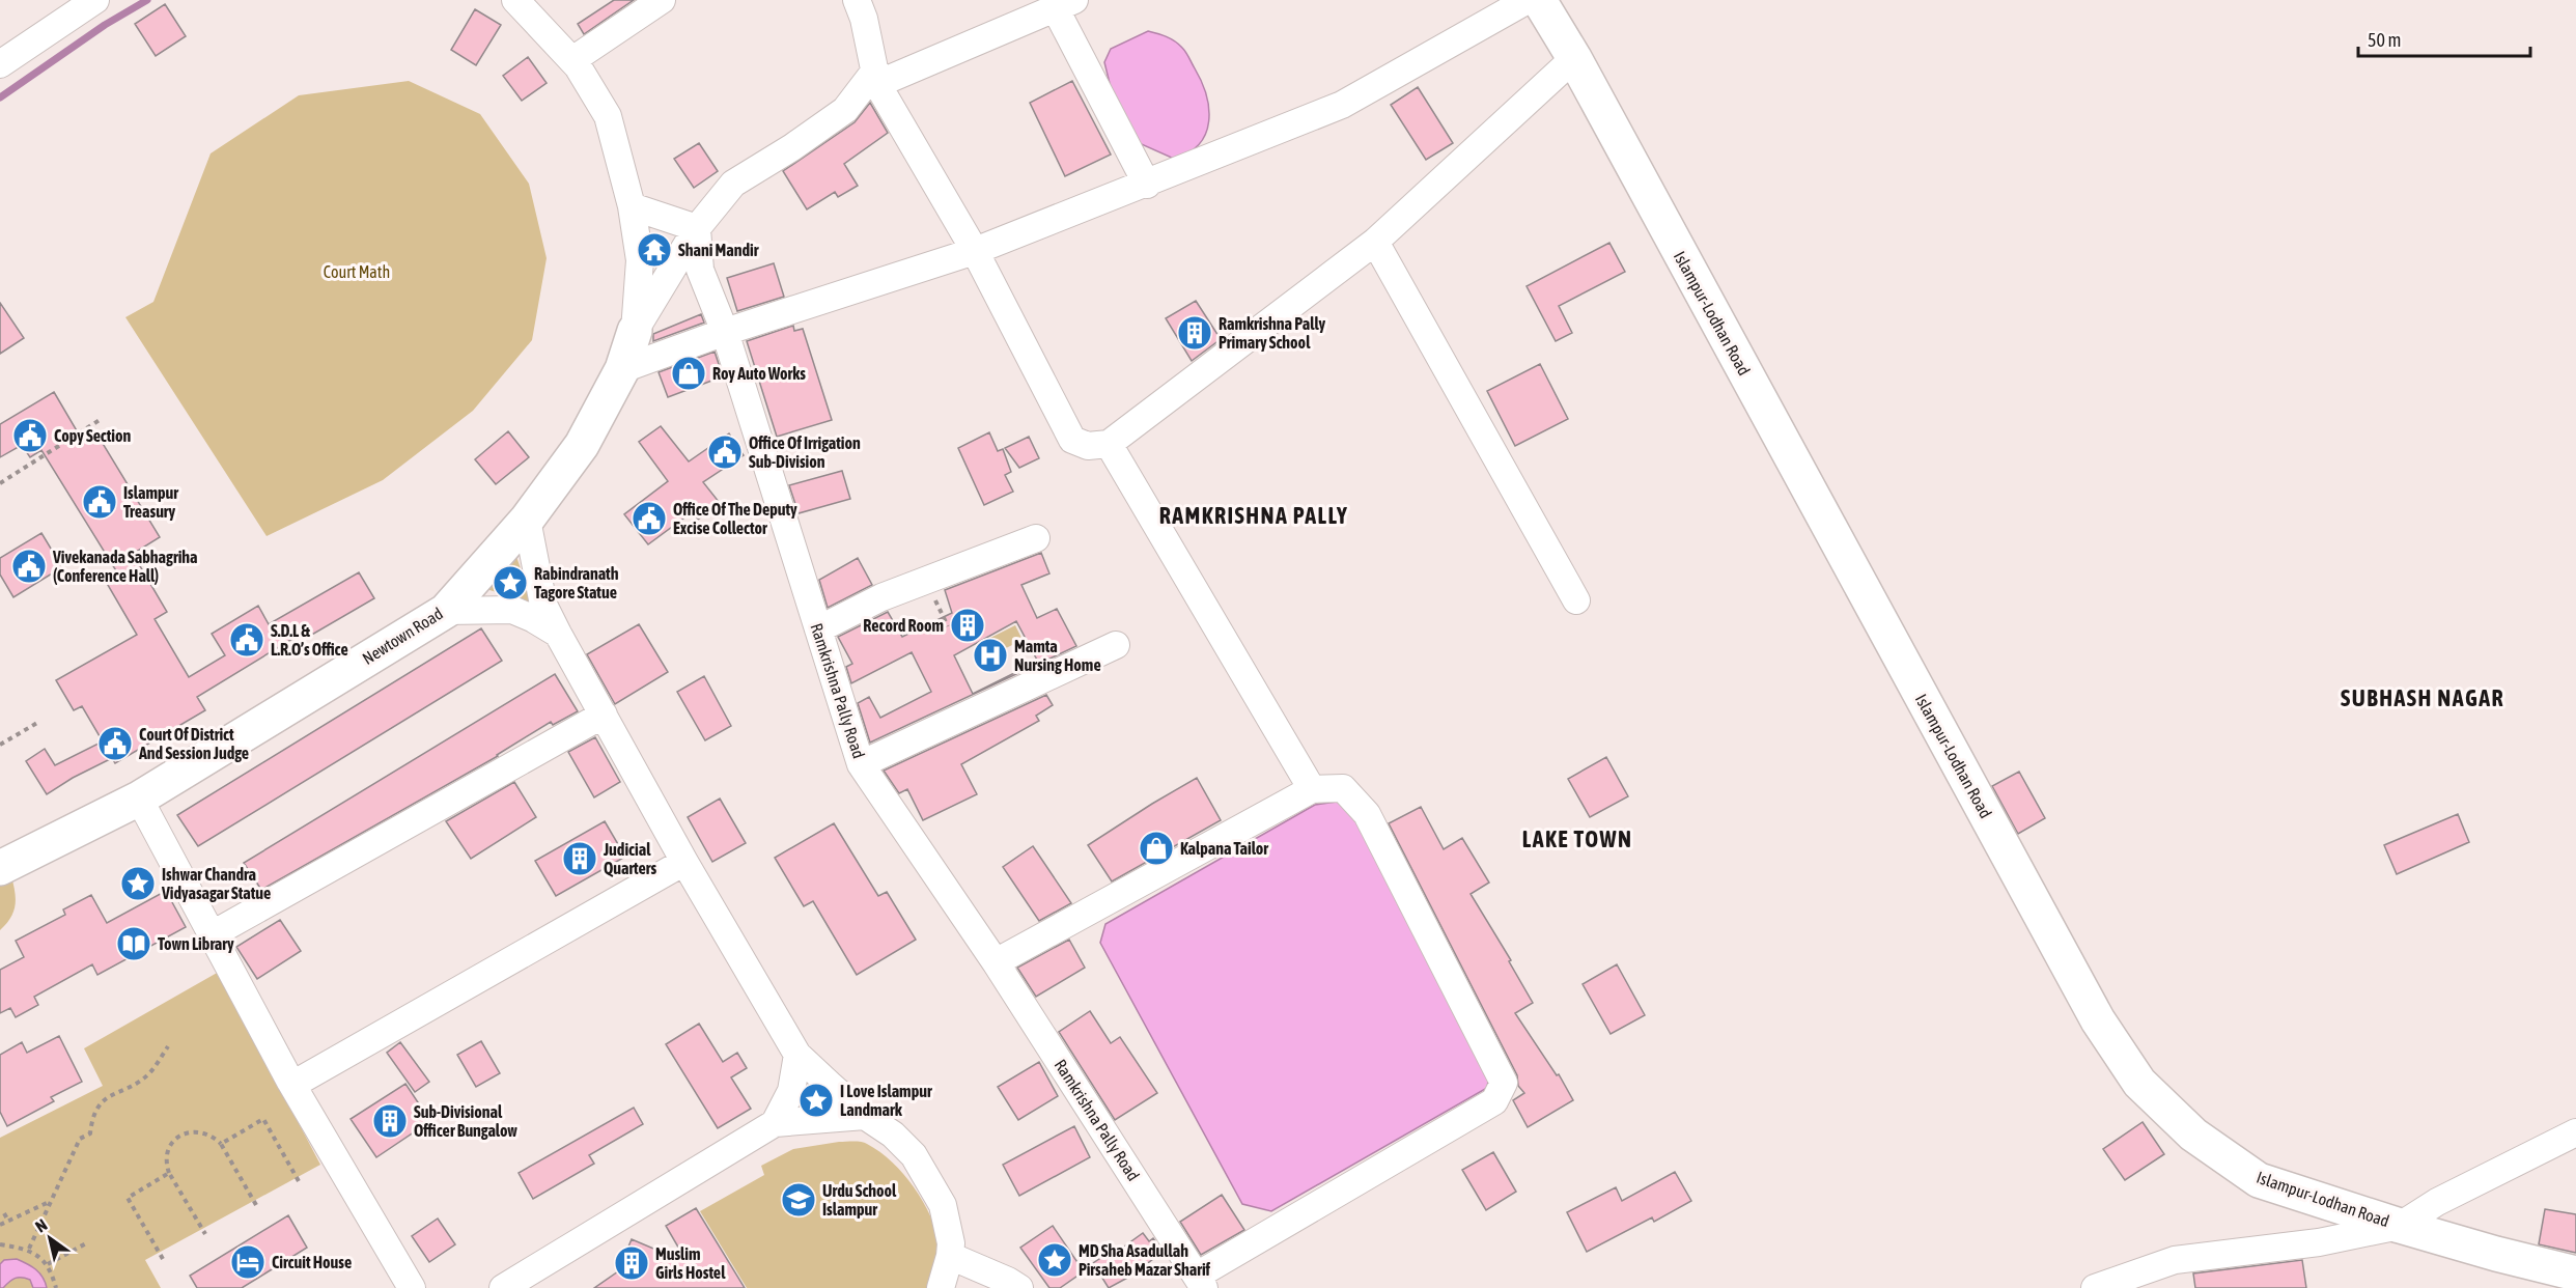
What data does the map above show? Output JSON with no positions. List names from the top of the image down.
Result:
{
  "streets": {
    "main road": ["Islampur-Lodhan Road", "Newtown Road"],
    "street": ["Ramkrishna Pally Road"]
  },
  "districts": ["RAMKRISHNA PALLY", "SUBHASH NAGAR", "LAKE TOWN"],
  "parks": ["Court Math"],
  "places": {
    "temple": ["Shani Mandir"],
    "building": [
      "Ramkrishna Pally Primary School",
      "Record Room",
      "Judicial Quarters",
      "Sub-Divisional Officer Bungalow",
      "Muslim Girls Hostel"
    ],
    "shop": ["Roy Auto Works", "Kalpana Tailor"],
    "public building": [
      "Copy Section",
      "Office Of Irrigation Sub-Division",
      "Islampur Treasury",
      "Office Of The Deputy Excise Collector",
      "Vivekanada Sabhagriha (Conference Hall)",
      "S.D.L & L.R.O’s Office",
      "Court Of District And Session Judge"
    ],
    "place": [
      "Rabindranath Tagore Statue",
      "Ishwar Chandra Vidyasagar Statue",
      "I Love Islampur Landmark",
      "MD Sha Asadullah Pirsaheb Mazar Sharif"
    ],
    "hospital": ["Mamta Nursing Home"],
    "library": ["Town Library"],
    "school or university": ["Urdu School Islampur"],
    "hotel": ["Circuit House"]
  },
  "scale_bar": "50 m",
  "north": "top left"
}
